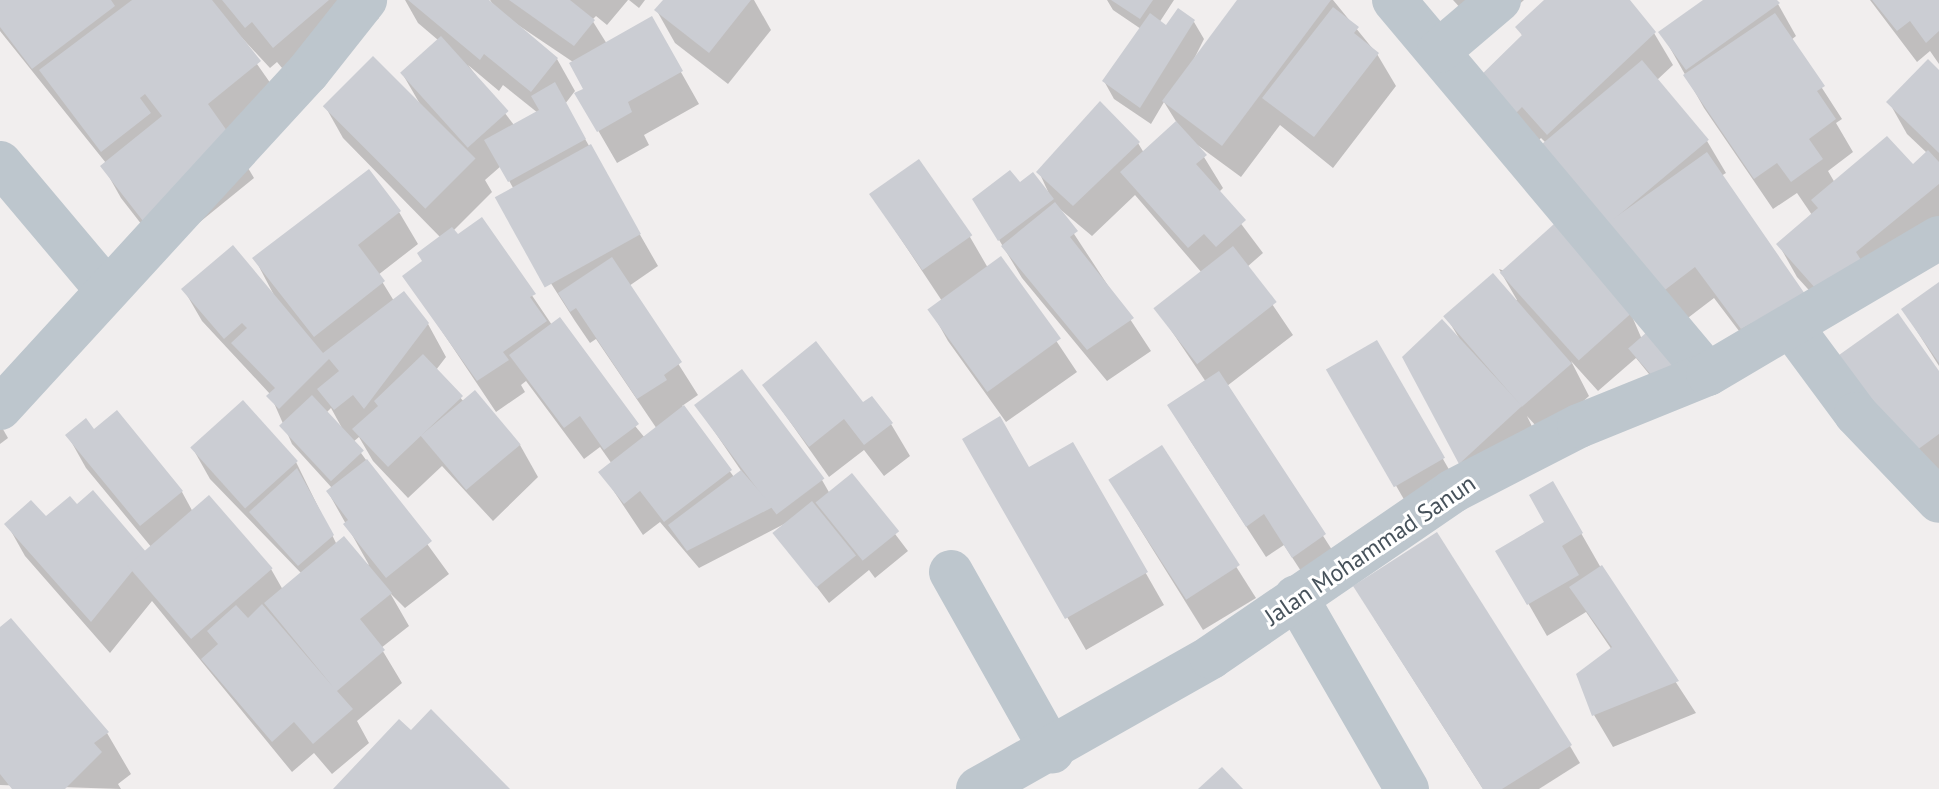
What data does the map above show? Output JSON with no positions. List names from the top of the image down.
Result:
{
  "streets": {
    "street": ["Jalan Mohammad Sanun"]
  }
}
